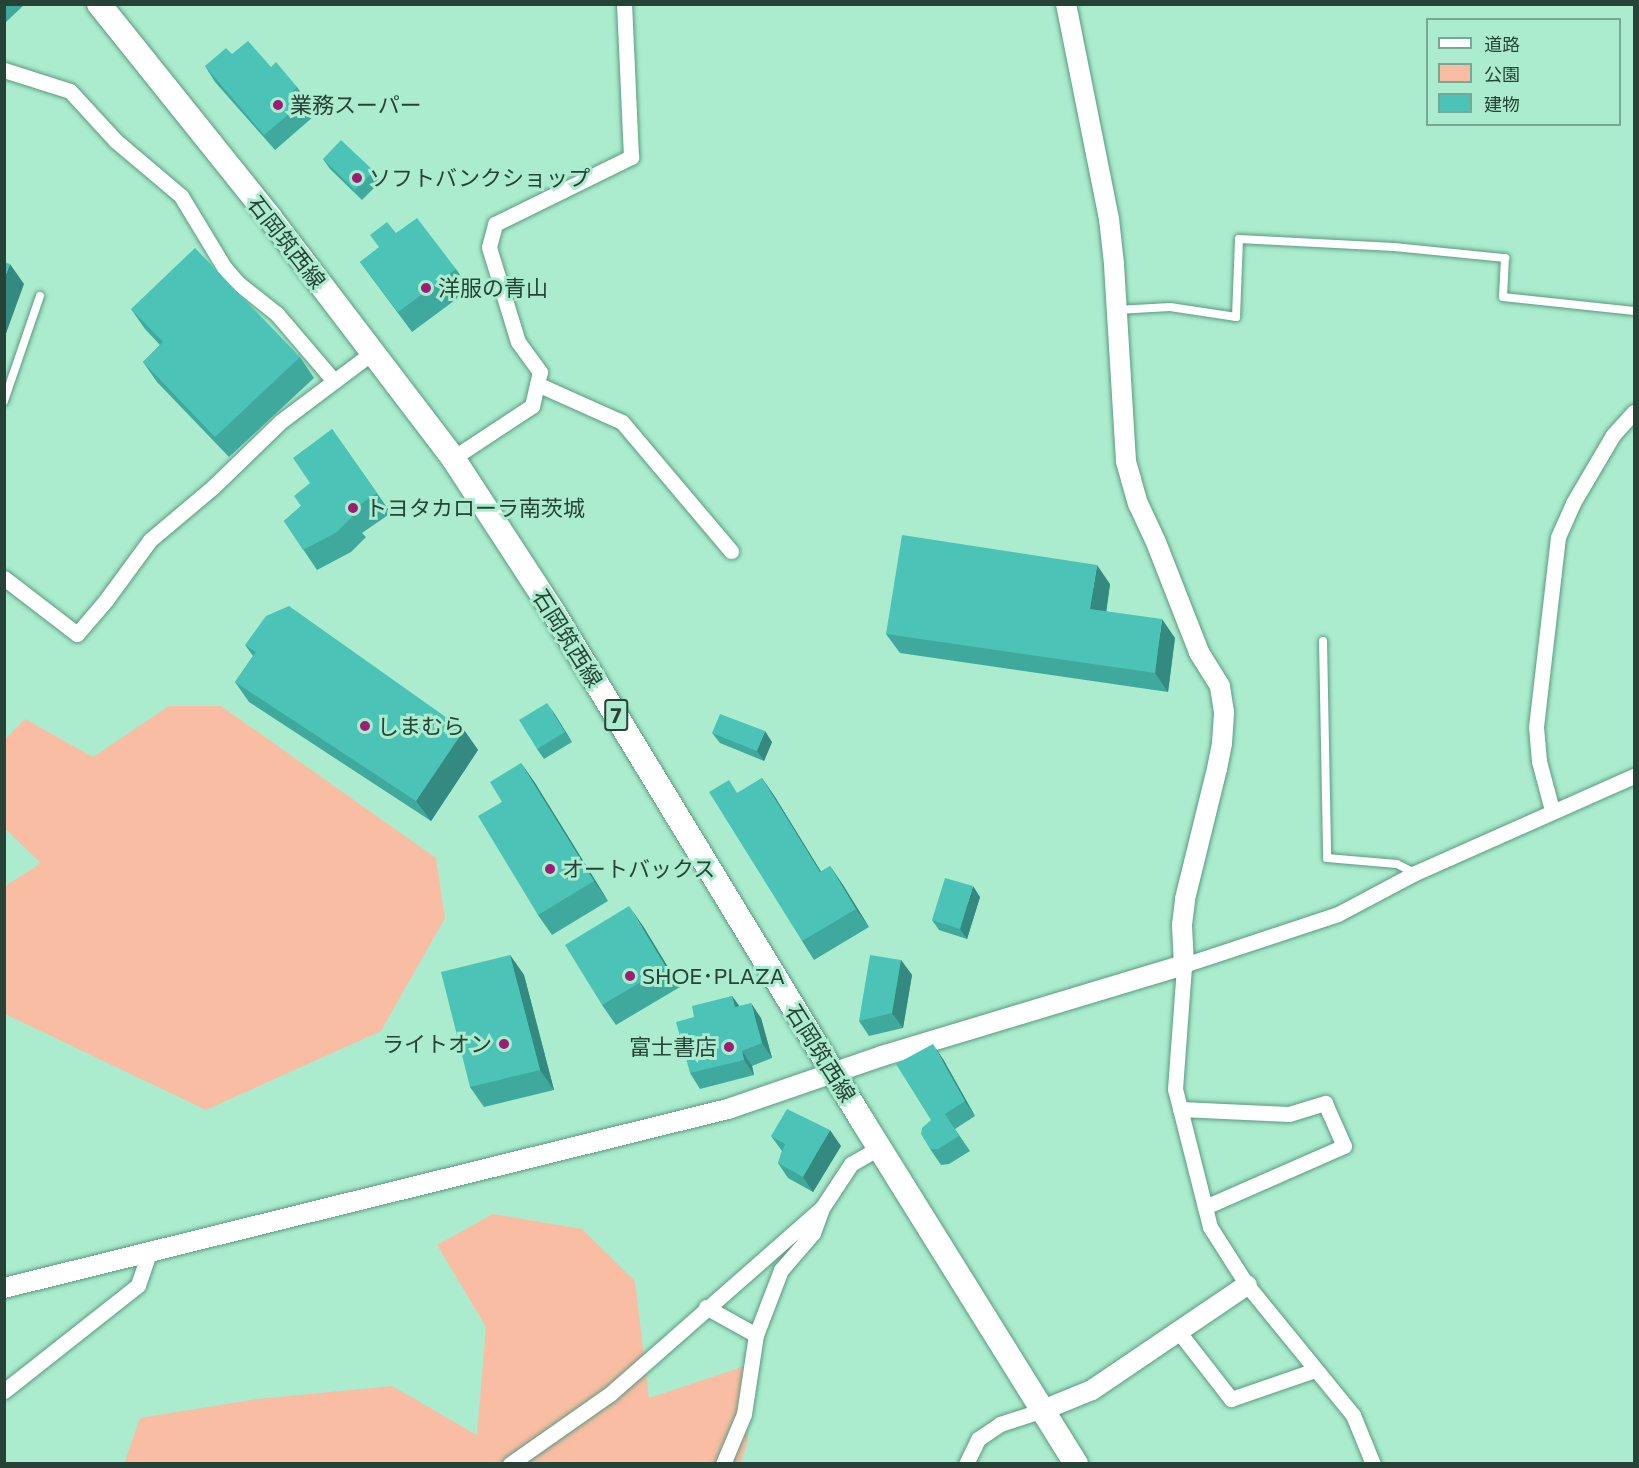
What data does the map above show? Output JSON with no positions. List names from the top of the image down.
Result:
{
  "streets": {
    "main road": ["石岡筑西線", "7"]
  },
  "places": [
    "業務スーパー",
    "ソフトバンクショップ",
    "洋服の青山",
    "トヨタカローラ南茨城",
    "しまむら",
    "オートバックス",
    "SHOE･PLAZA",
    "ライトオン",
    "富士書店"
  ],
  "legend": ["道路", "公園", "建物"]
}
